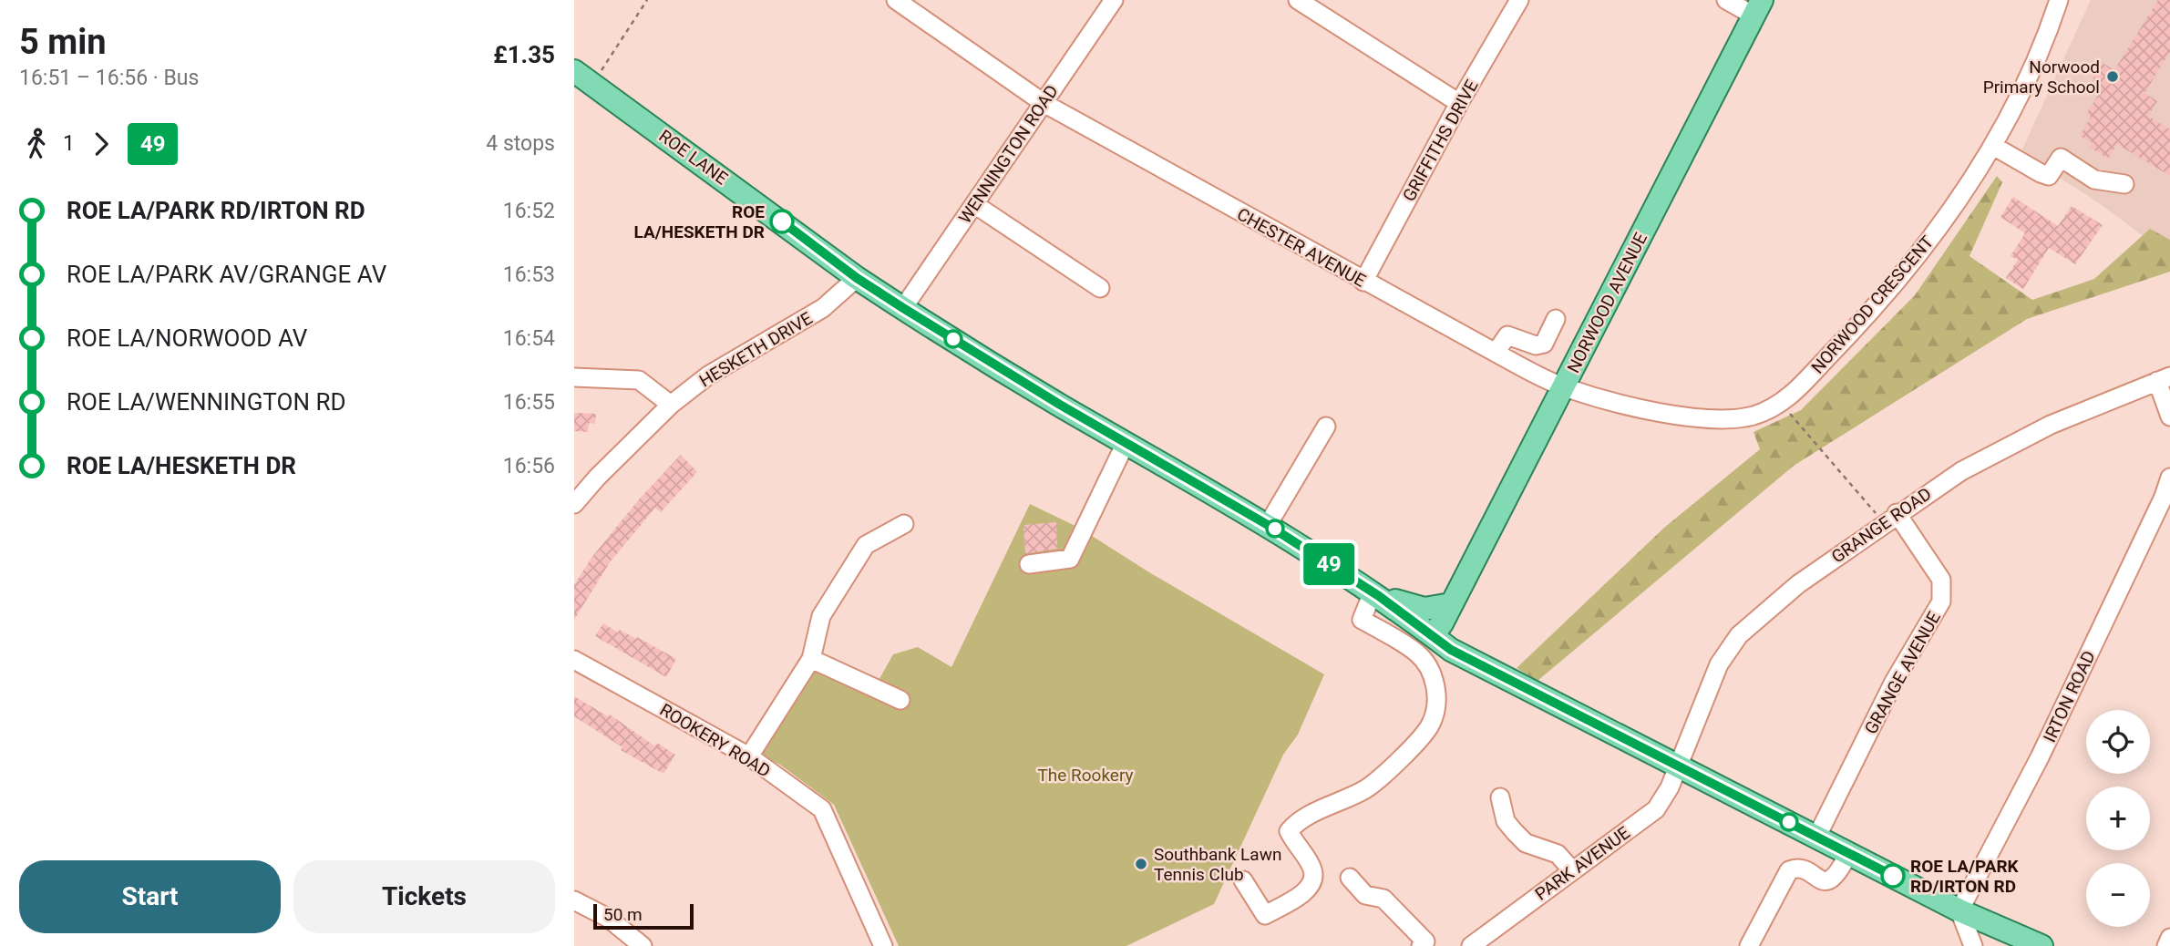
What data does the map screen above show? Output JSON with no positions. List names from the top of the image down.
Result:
{
  "streets": {
    "main road": ["ROE LANE", "NORWOOD AVENUE"],
    "street": [
      "GRIFFITHS DRIVE",
      "WENNINGTON ROAD",
      "CHESTER AVENUE",
      "NORWOOD CRESCENT",
      "HESKETH DRIVE",
      "GRANGE ROAD",
      "GRANGE AVENUE",
      "IRTON ROAD",
      "ROOKERY ROAD",
      "PARK AVENUE"
    ]
  },
  "crossings": [
    ["GRIFFITHS DRIVE", "CHESTER AVENUE"],
    ["WENNINGTON ROAD", "ROE LANE"],
    ["WENNINGTON ROAD", "CHESTER AVENUE"],
    ["ROE LANE", "NORWOOD AVENUE"],
    ["ROE LANE", "HESKETH DRIVE"],
    ["ROE LANE", "GRANGE ROAD"],
    ["ROE LANE", "GRANGE AVENUE"],
    ["ROE LANE", "IRTON ROAD"],
    ["ROE LANE", "PARK AVENUE"],
    ["CHESTER AVENUE", "NORWOOD AVENUE"],
    ["CHESTER AVENUE", "NORWOOD CRESCENT"],
    ["NORWOOD AVENUE", "NORWOOD CRESCENT"],
    ["GRANGE ROAD", "GRANGE AVENUE"],
    ["GRANGE ROAD", "PARK AVENUE"]
  ],
  "parks": ["The Rookery"],
  "places": [
    "Norwood Primary School",
    "ROE LA/HESKETH DR",
    "Southbank Lawn Tennis Club",
    "ROE LA/PARK RD/IRTON RD"
  ],
  "lines": ["bus line 49"],
  "scale_bar": "50 m",
  "page": {
    "heading": ["5 min", "16:51 – 16:56 · Bus", "£1.35"],
    "on_map": "49",
    "legs": ["1", "49", "4 stops"],
    "list": [
      {
        "name": "ROE LA/PARK RD/IRTON RD",
        "value": "16:52"
      },
      {
        "name": "ROE LA/PARK AV/GRANGE AV",
        "value": "16:53"
      },
      {
        "name": "ROE LA/NORWOOD AV",
        "value": "16:54"
      },
      {
        "name": "ROE LA/WENNINGTON RD",
        "value": "16:55"
      },
      {
        "name": "ROE LA/HESKETH DR",
        "value": "16:56"
      }
    ],
    "map_buttons": ["+", "−"],
    "buttons": ["Start", "Tickets"],
    "scale": "50 m"
  }
}
